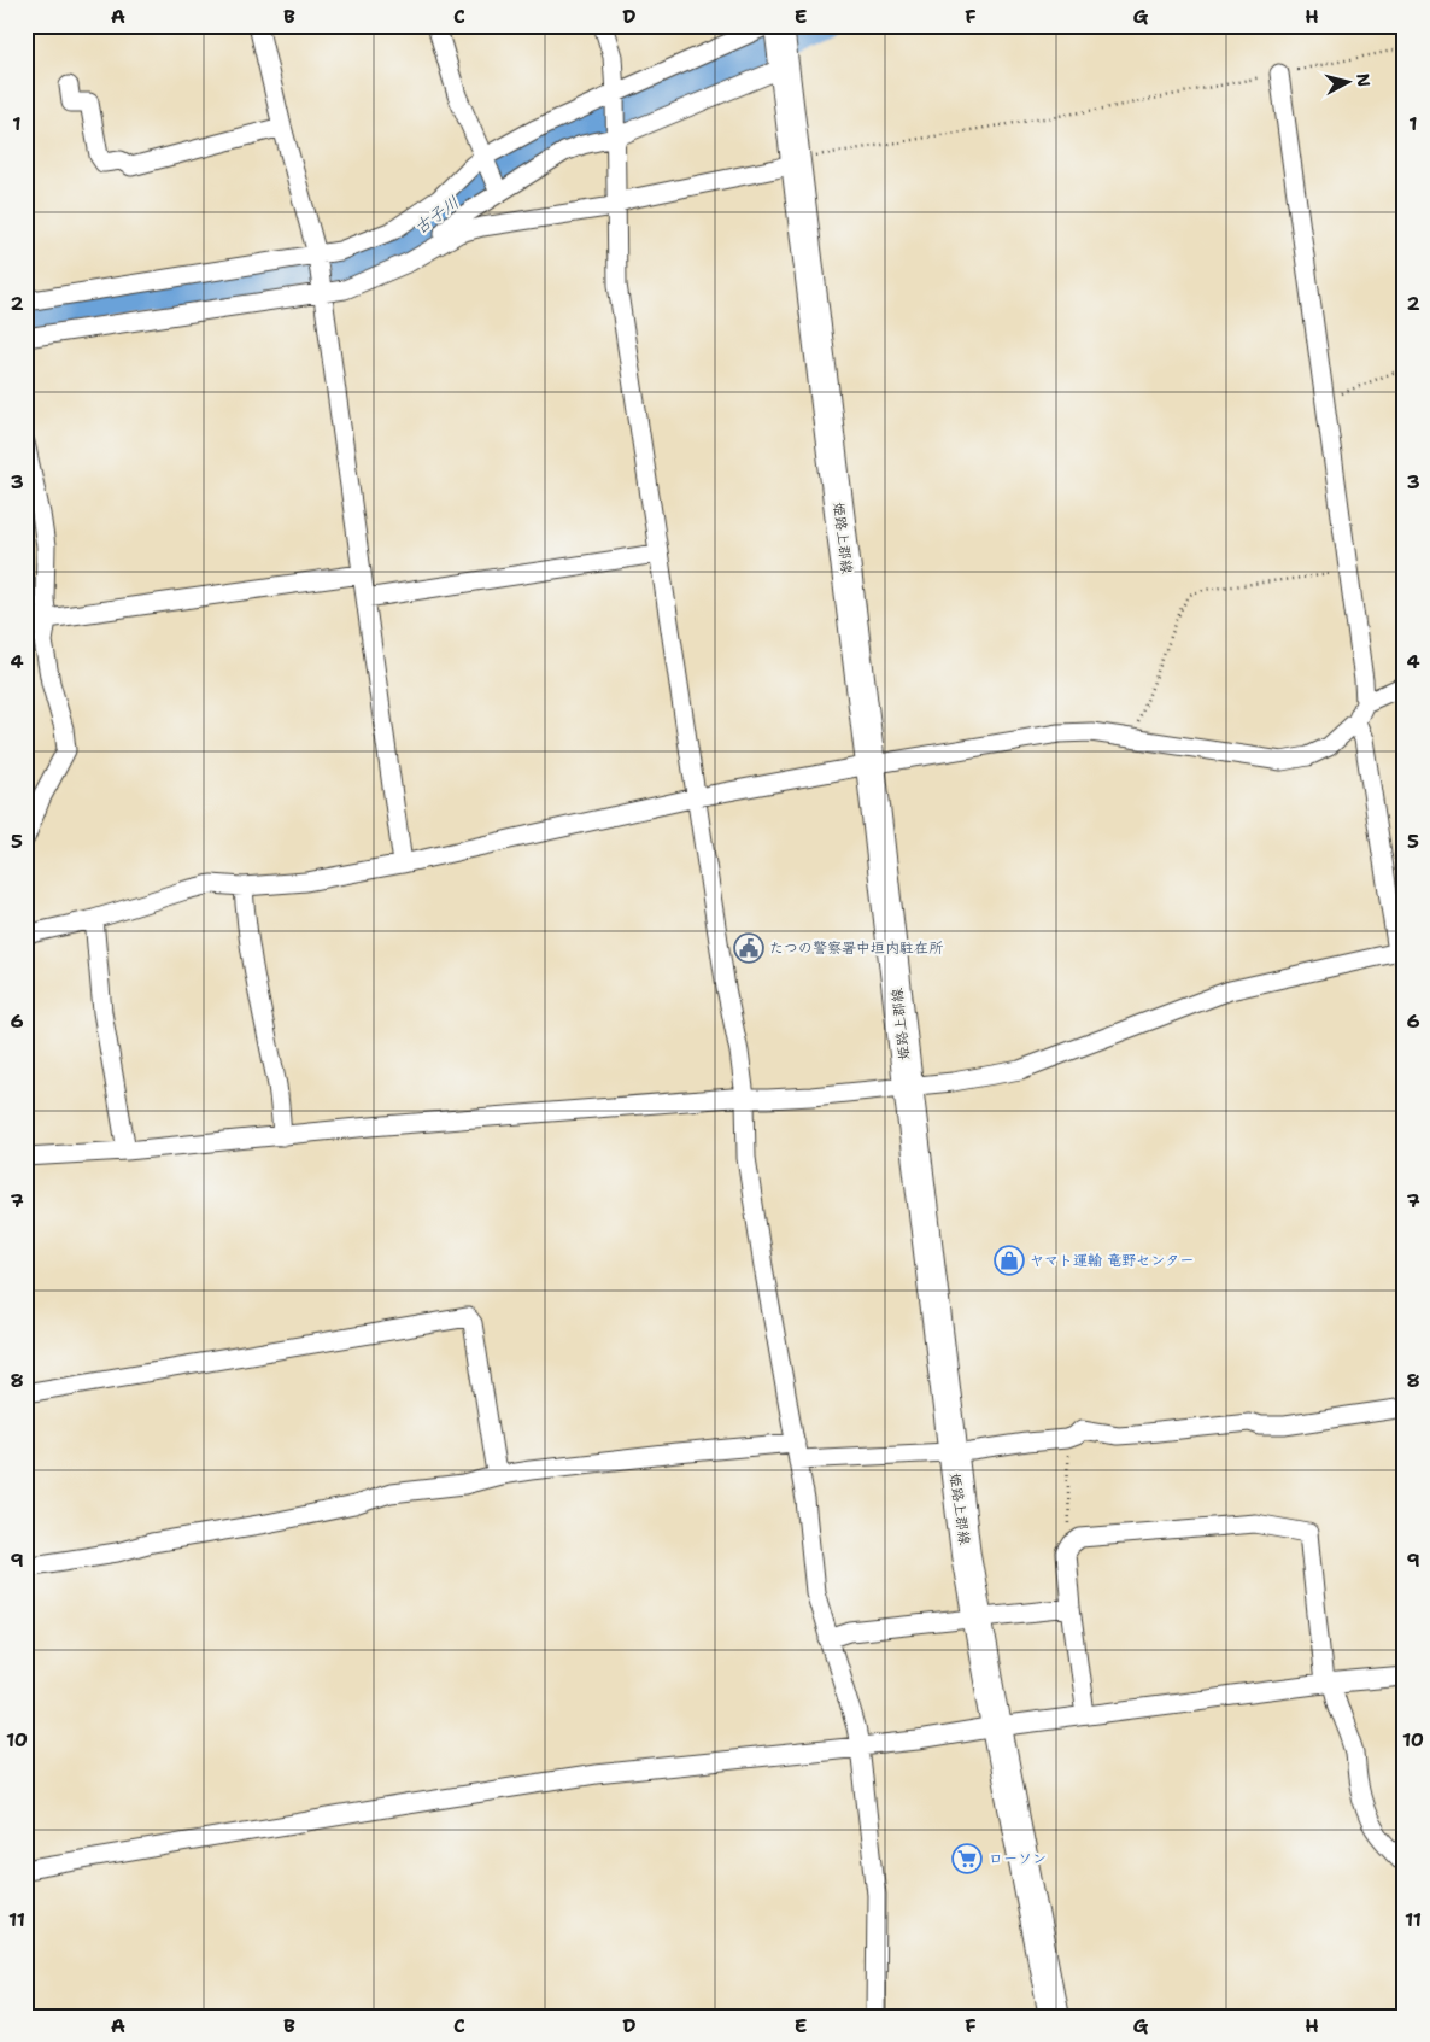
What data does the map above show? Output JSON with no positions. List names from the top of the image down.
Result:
{
  "streets": {
    "main road": ["姫路上郡線"]
  },
  "water": ["古子川"],
  "places": {
    "public building": ["たつの警察署中垣内駐在所"],
    "shop": ["ヤマト運輸 竜野センター"],
    "supermarket": ["ローソン"]
  },
  "north": "right",
  "grid": {
    "columns": [
      "A",
      "B",
      "C",
      "D",
      "E",
      "F",
      "G",
      "H"
    ],
    "rows": [
      "1",
      "2",
      "3",
      "4",
      "5",
      "6",
      "7",
      "8",
      "9",
      "10",
      "11"
    ]
  }
}
